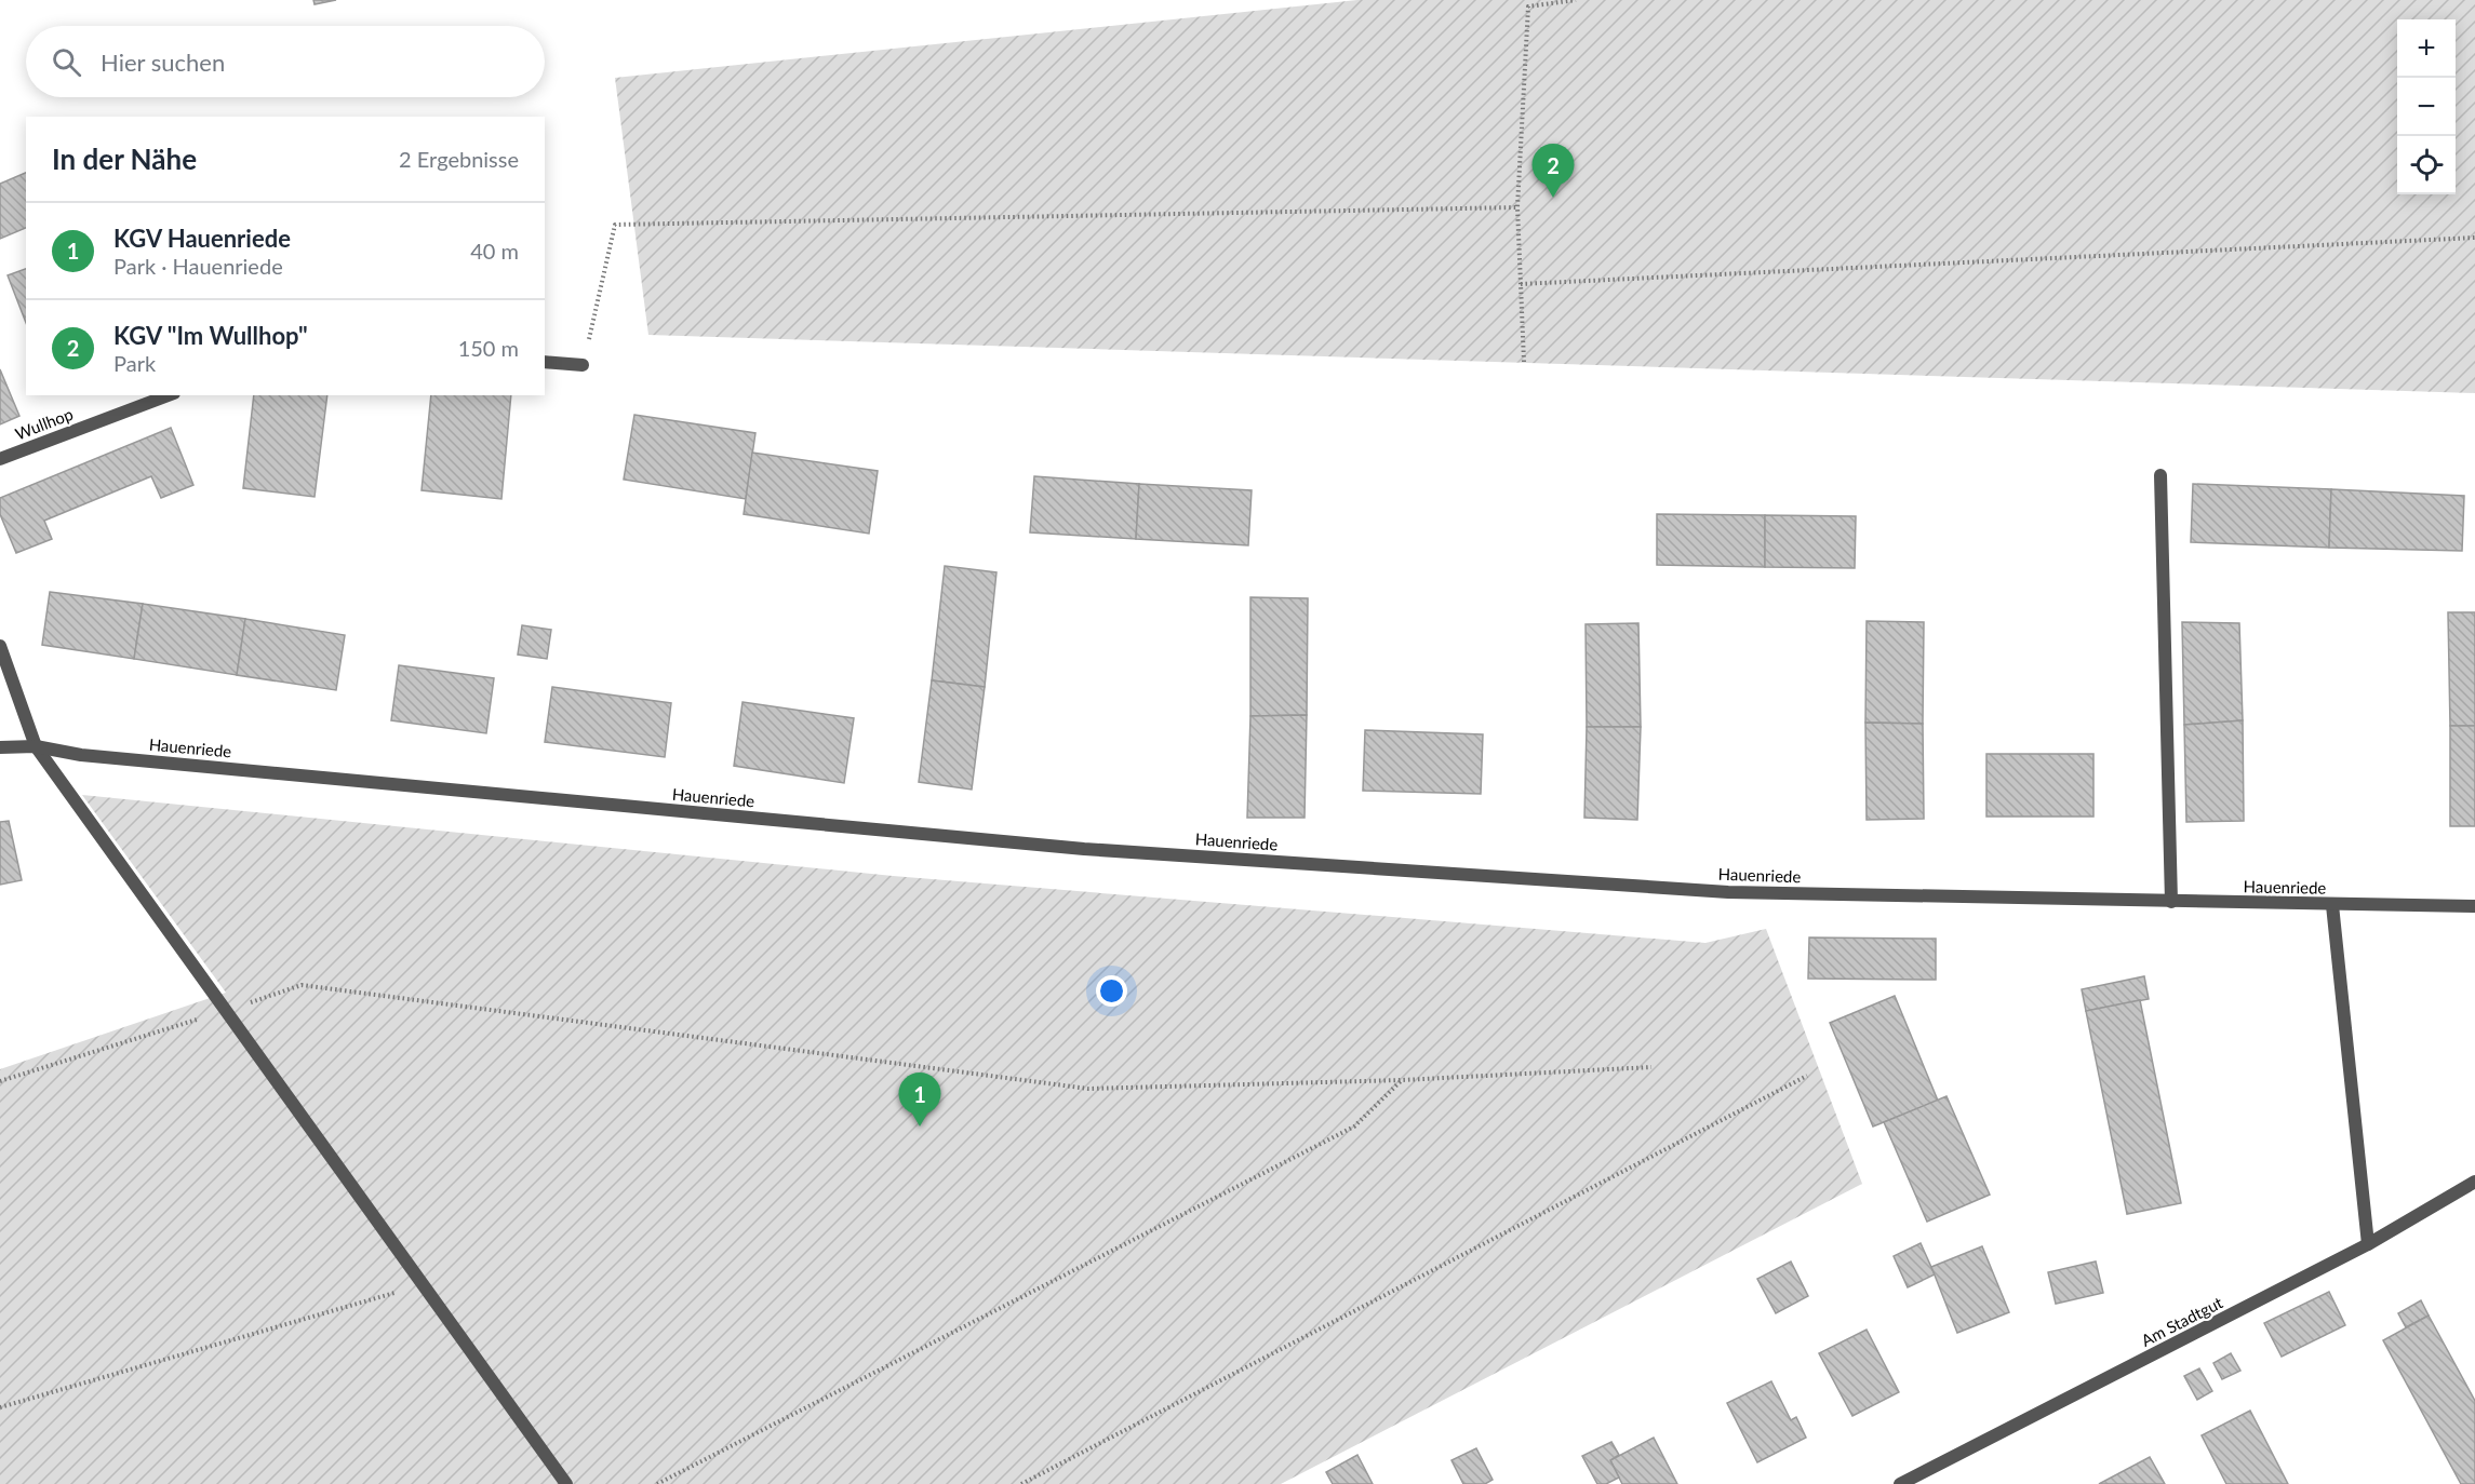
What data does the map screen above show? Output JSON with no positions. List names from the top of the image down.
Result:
{
  "streets": {
    "street": ["Wullhop", "Hauenriede", "Am Stadtgut"]
  },
  "page": {
    "map_buttons": ["+", "−"],
    "search": "Hier suchen",
    "heading": ["In der Nähe", "2 Ergebnisse"],
    "pins": ["2", "1"],
    "list": [
      {
        "mark": "1",
        "name": "KGV Hauenriede",
        "note": "Park · Hauenriede",
        "value": "40 m"
      },
      {
        "mark": "2",
        "name": "KGV \"Im Wullhop\"",
        "note": "Park",
        "value": "150 m"
      }
    ]
  }
}
